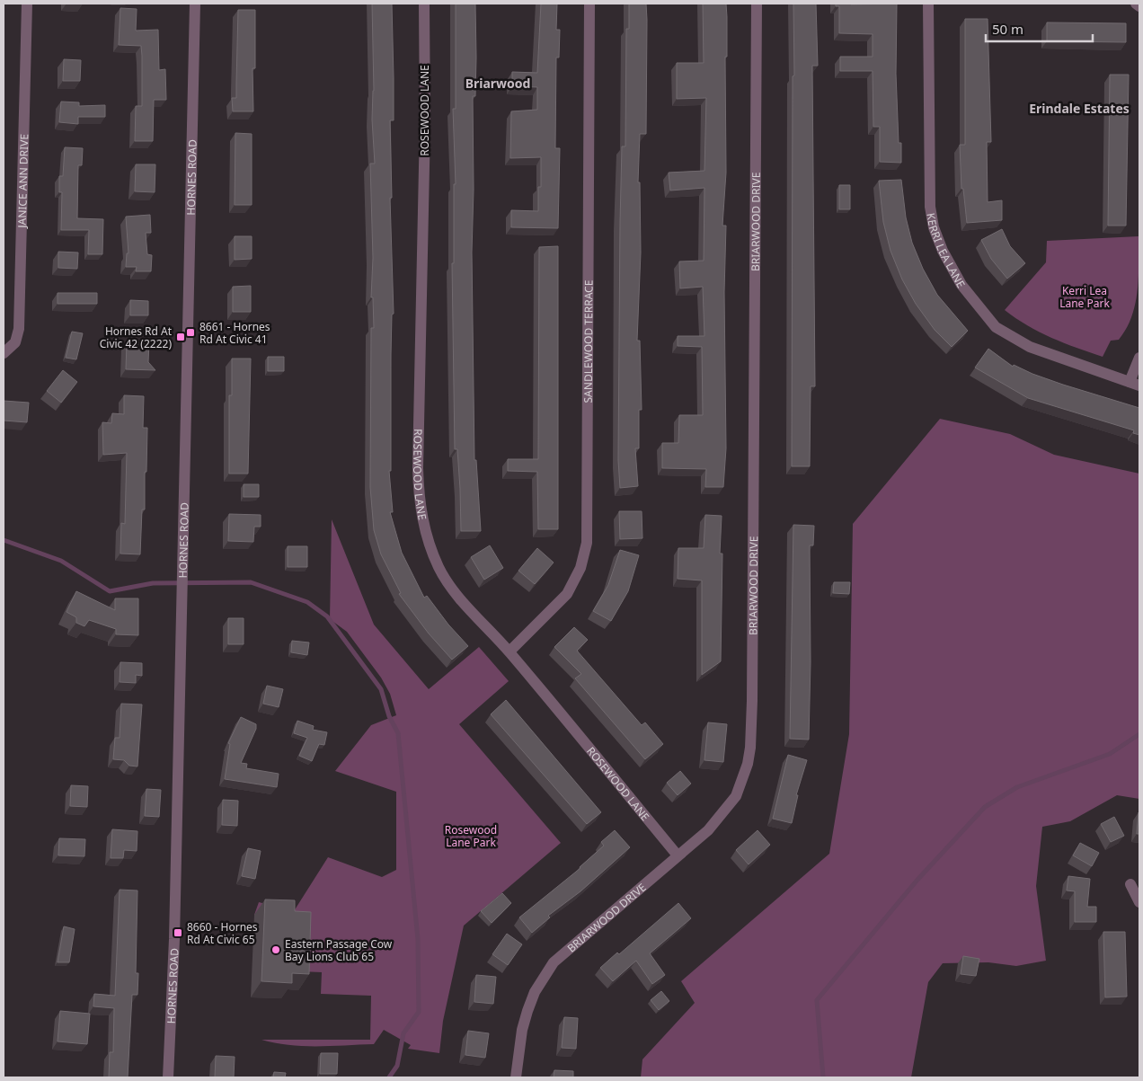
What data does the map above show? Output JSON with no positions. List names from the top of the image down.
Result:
{
  "streets": {
    "street": [
      "ROSEWOOD LANE",
      "HORNES ROAD",
      "JANICE ANN DRIVE",
      "BRIARWOOD DRIVE",
      "KERRI LEA LANE",
      "SANDLEWOOD TERRACE"
    ]
  },
  "crossings": [
    ["ROSEWOOD LANE", "BRIARWOOD DRIVE"],
    ["ROSEWOOD LANE", "SANDLEWOOD TERRACE"]
  ],
  "districts": ["Briarwood", "Erindale Estates"],
  "parks": ["Kerri Lea Lane Park", "Rosewood Lane Park"],
  "places": {
    "transit": ["8661 - Hornes Rd At Civic 41", "Hornes Rd At Civic 42 (2222)", "8660 - Hornes Rd At Civic 65"],
    "other": ["Eastern Passage Cow Bay Lions Club 65"]
  },
  "scale_bar": "50 m"
}
